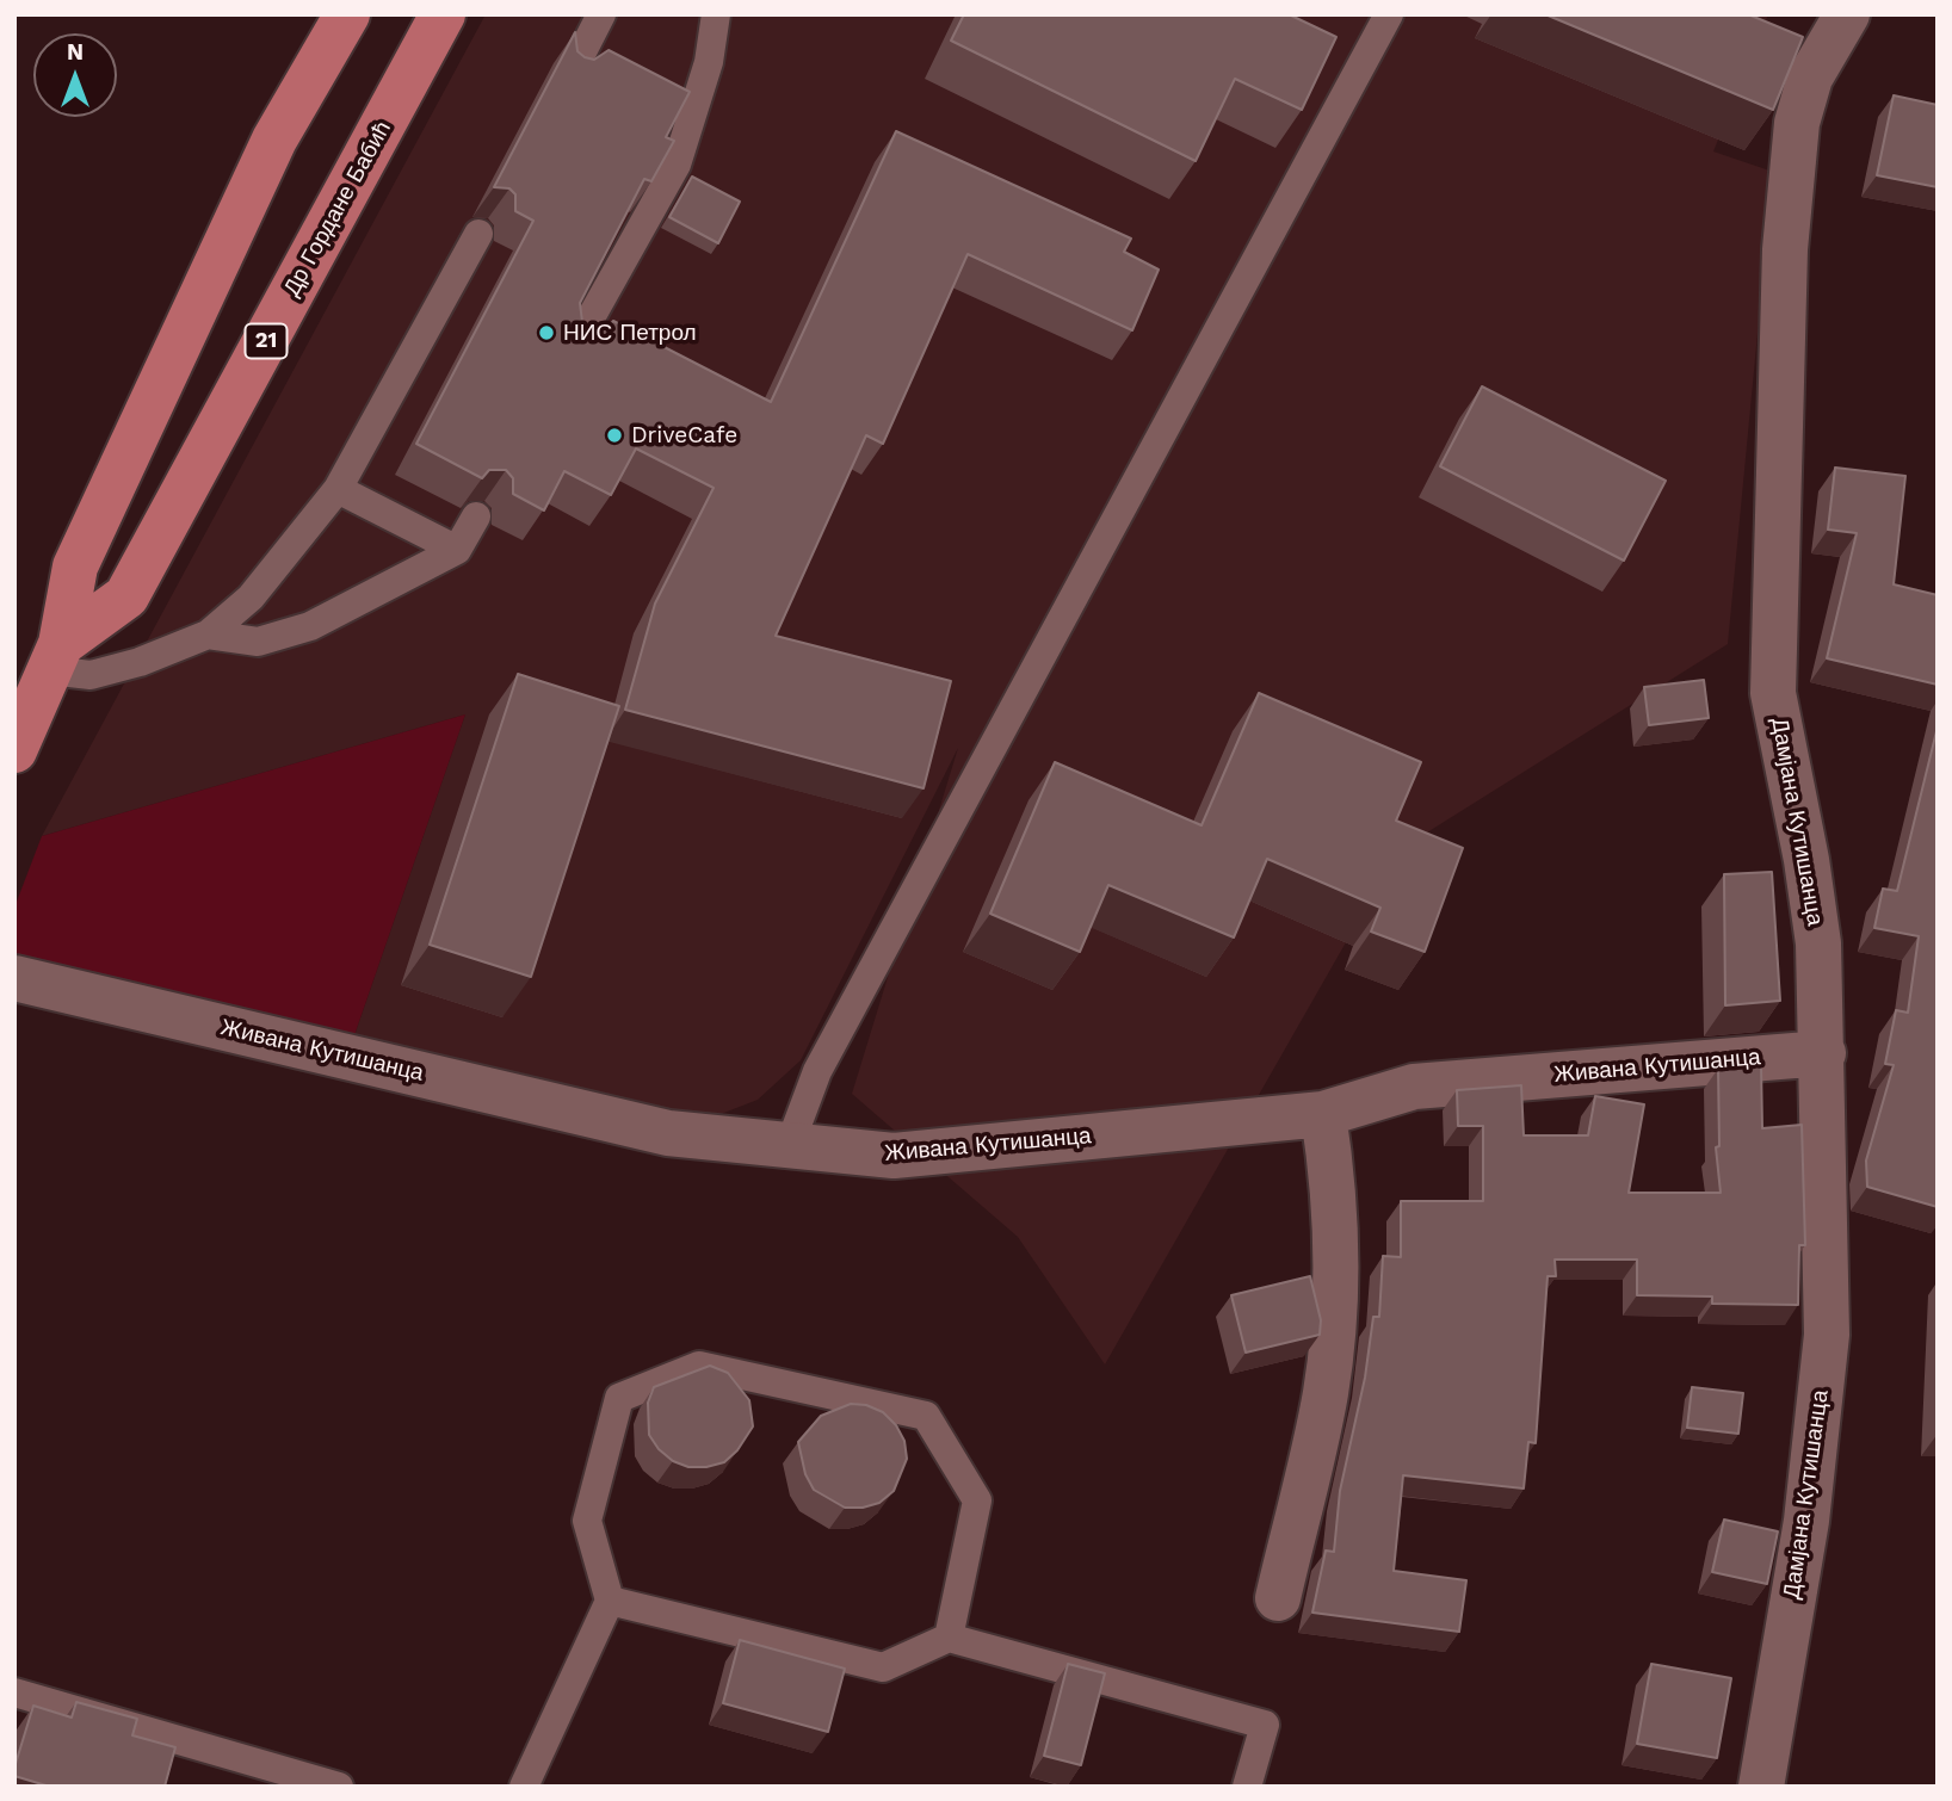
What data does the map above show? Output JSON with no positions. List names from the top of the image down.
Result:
{
  "streets": {
    "main road": ["Др Гордане Бабић", "21"],
    "street": ["Дамјана Кутишанца", "Живана Кутишанца"]
  },
  "crossings": [
    ["Дамјана Кутишанца", "Живана Кутишанца"]
  ],
  "places": ["НИС Петрол", "DriveCafe"],
  "north": "top"
}
